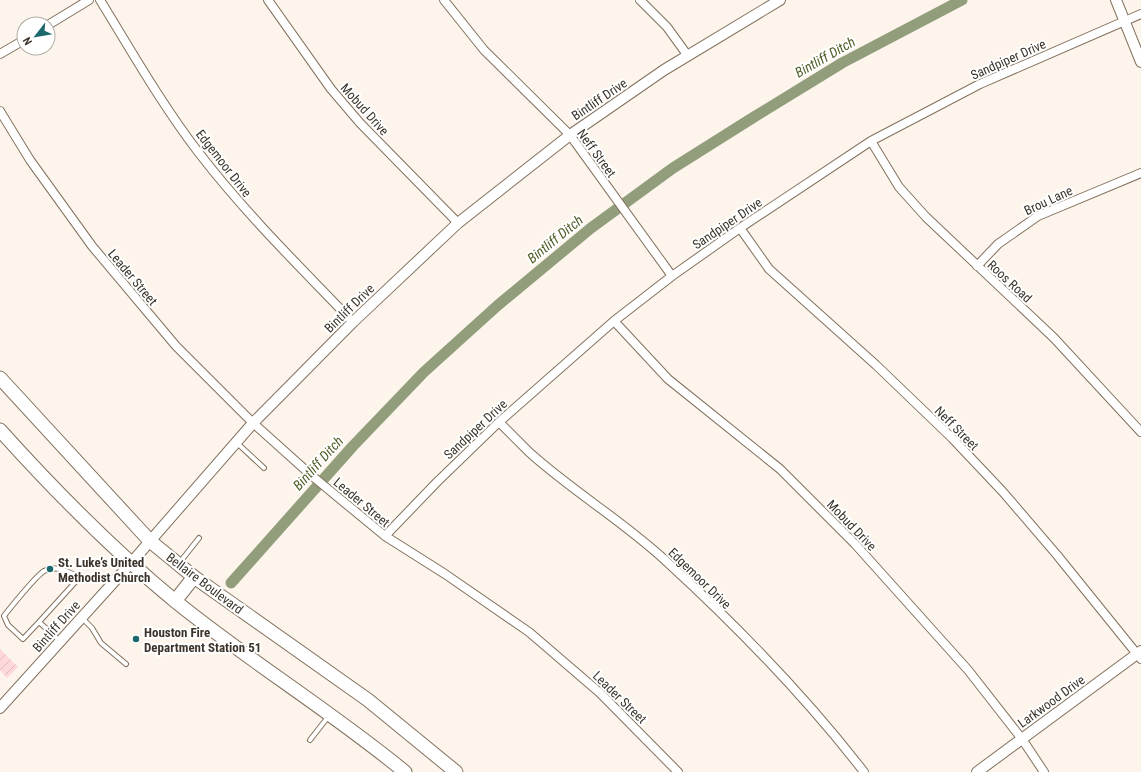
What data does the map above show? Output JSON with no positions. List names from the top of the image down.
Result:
{
  "streets": {
    "main road": ["Bellaire Boulevard"],
    "street": [
      "Sandpiper Drive",
      "Bintliff Drive",
      "Mobud Drive",
      "Neff Street",
      "Edgemoor Drive",
      "Brou Lane",
      "Leader Street",
      "Roos Road",
      "Larkwood Drive"
    ]
  },
  "crossings": [
    ["Sandpiper Drive", "Mobud Drive"],
    ["Sandpiper Drive", "Neff Street"],
    ["Sandpiper Drive", "Edgemoor Drive"],
    ["Sandpiper Drive", "Leader Street"],
    ["Sandpiper Drive", "Roos Road"],
    ["Bintliff Drive", "Mobud Drive"],
    ["Bintliff Drive", "Neff Street"],
    ["Bintliff Drive", "Edgemoor Drive"],
    ["Bintliff Drive", "Leader Street"],
    ["Bintliff Drive", "Bellaire Boulevard"],
    ["Mobud Drive", "Larkwood Drive"],
    ["Neff Street", "Larkwood Drive"],
    ["Brou Lane", "Roos Road"]
  ],
  "water": ["Bintliff Ditch"],
  "places": ["St. Luke’s United Methodist Church", "Houston Fire Department Station 51"],
  "north": "bottom left"
}
